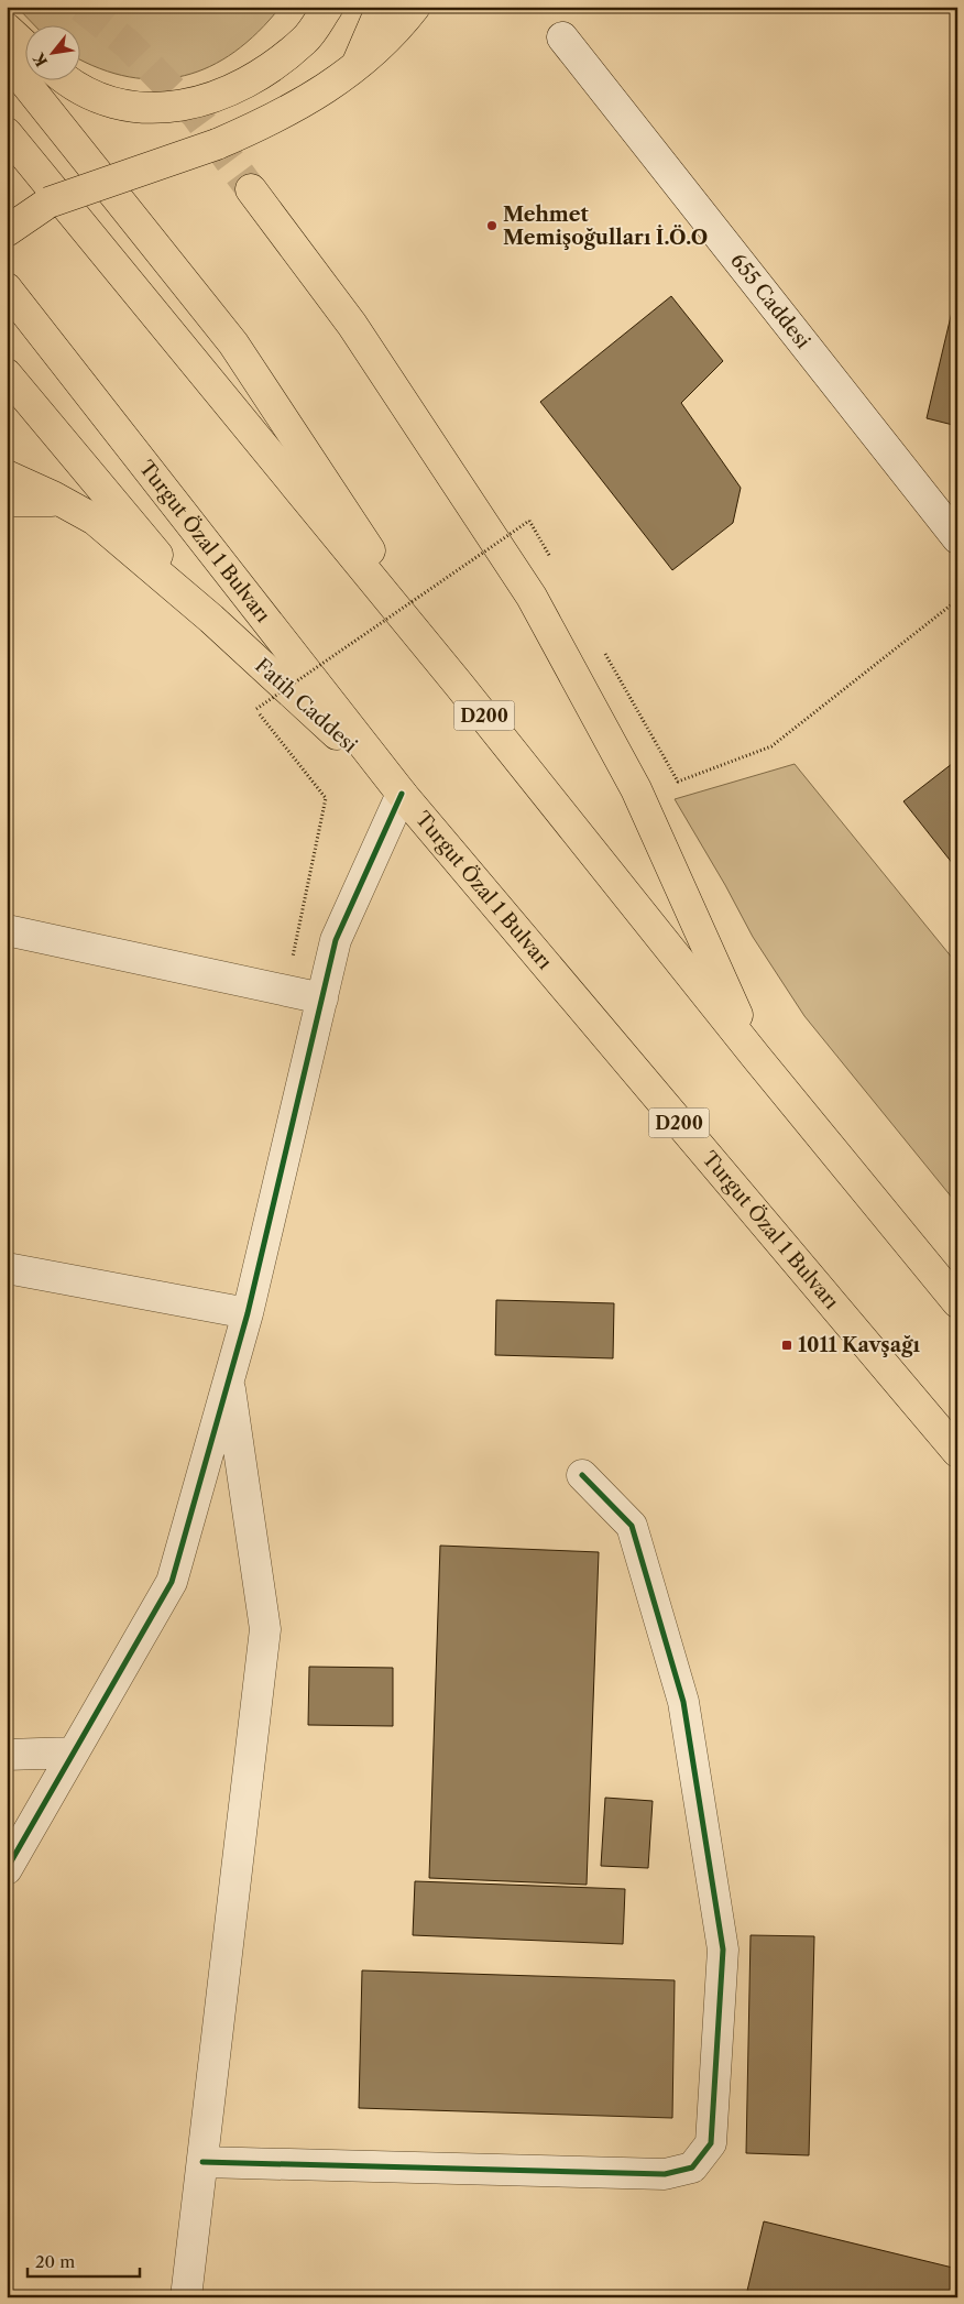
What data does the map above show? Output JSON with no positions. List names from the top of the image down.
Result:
{
  "streets": {
    "highway": ["Turgut Özal 1 Bulvarı", "Fatih Caddesi", "D200"],
    "street": ["655 Caddesi"]
  },
  "crossings": [
    ["Turgut Özal 1 Bulvarı", "Fatih Caddesi"],
    ["Fatih Caddesi", "D200"]
  ],
  "places": {
    "other": ["Mehmet Memişoğulları İ.Ö.O"],
    "transit": ["1011 Kavşağı"]
  },
  "scale_bar": "20 m",
  "north": "bottom left"
}
